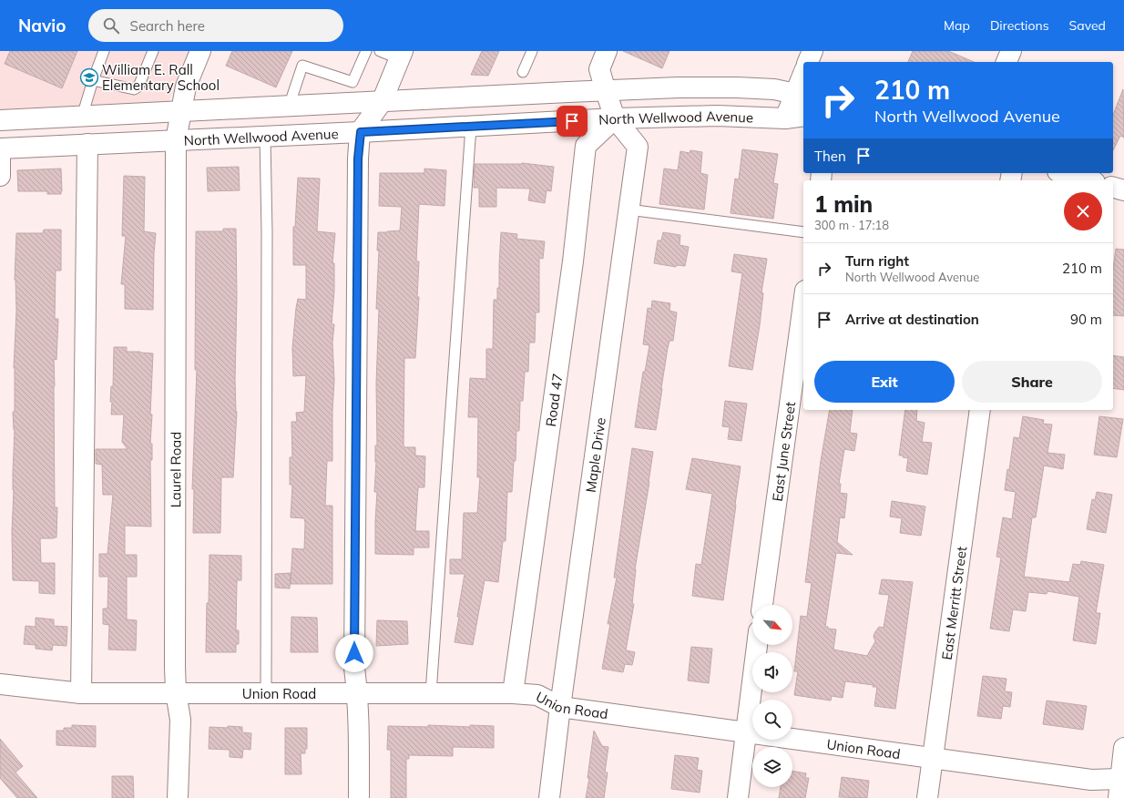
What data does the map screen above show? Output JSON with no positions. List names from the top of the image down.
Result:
{
  "streets": {
    "street": [
      "North Wellwood Avenue",
      "Road 47",
      "East June Street",
      "Maple Drive",
      "Laurel Road",
      "East Merritt Street",
      "Union Road"
    ]
  },
  "crossings": [
    ["North Wellwood Avenue", "Road 47"],
    ["North Wellwood Avenue", "Maple Drive"],
    ["North Wellwood Avenue", "Laurel Road"],
    ["Road 47", "Maple Drive"],
    ["Road 47", "Union Road"],
    ["Maple Drive", "Union Road"],
    ["Laurel Road", "Union Road"],
    ["East Merritt Street", "Union Road"]
  ],
  "places": {
    "school or university": ["William E. Rall Elementary School"]
  },
  "north": "bottom right",
  "page": {
    "header": "Navio",
    "search": "Search here",
    "nav": ["Map", "Directions", "Saved"],
    "turn": ["210 m", "North Wellwood Avenue"],
    "then": "Then",
    "heading": ["1 min", "300 m · 17:18"],
    "list": [
      {
        "name": "Turn right",
        "note": "North Wellwood Avenue",
        "value": "210 m"
      },
      {
        "name": "Arrive at destination",
        "value": "90 m"
      }
    ],
    "buttons": ["Exit", "Share"]
  }
}
